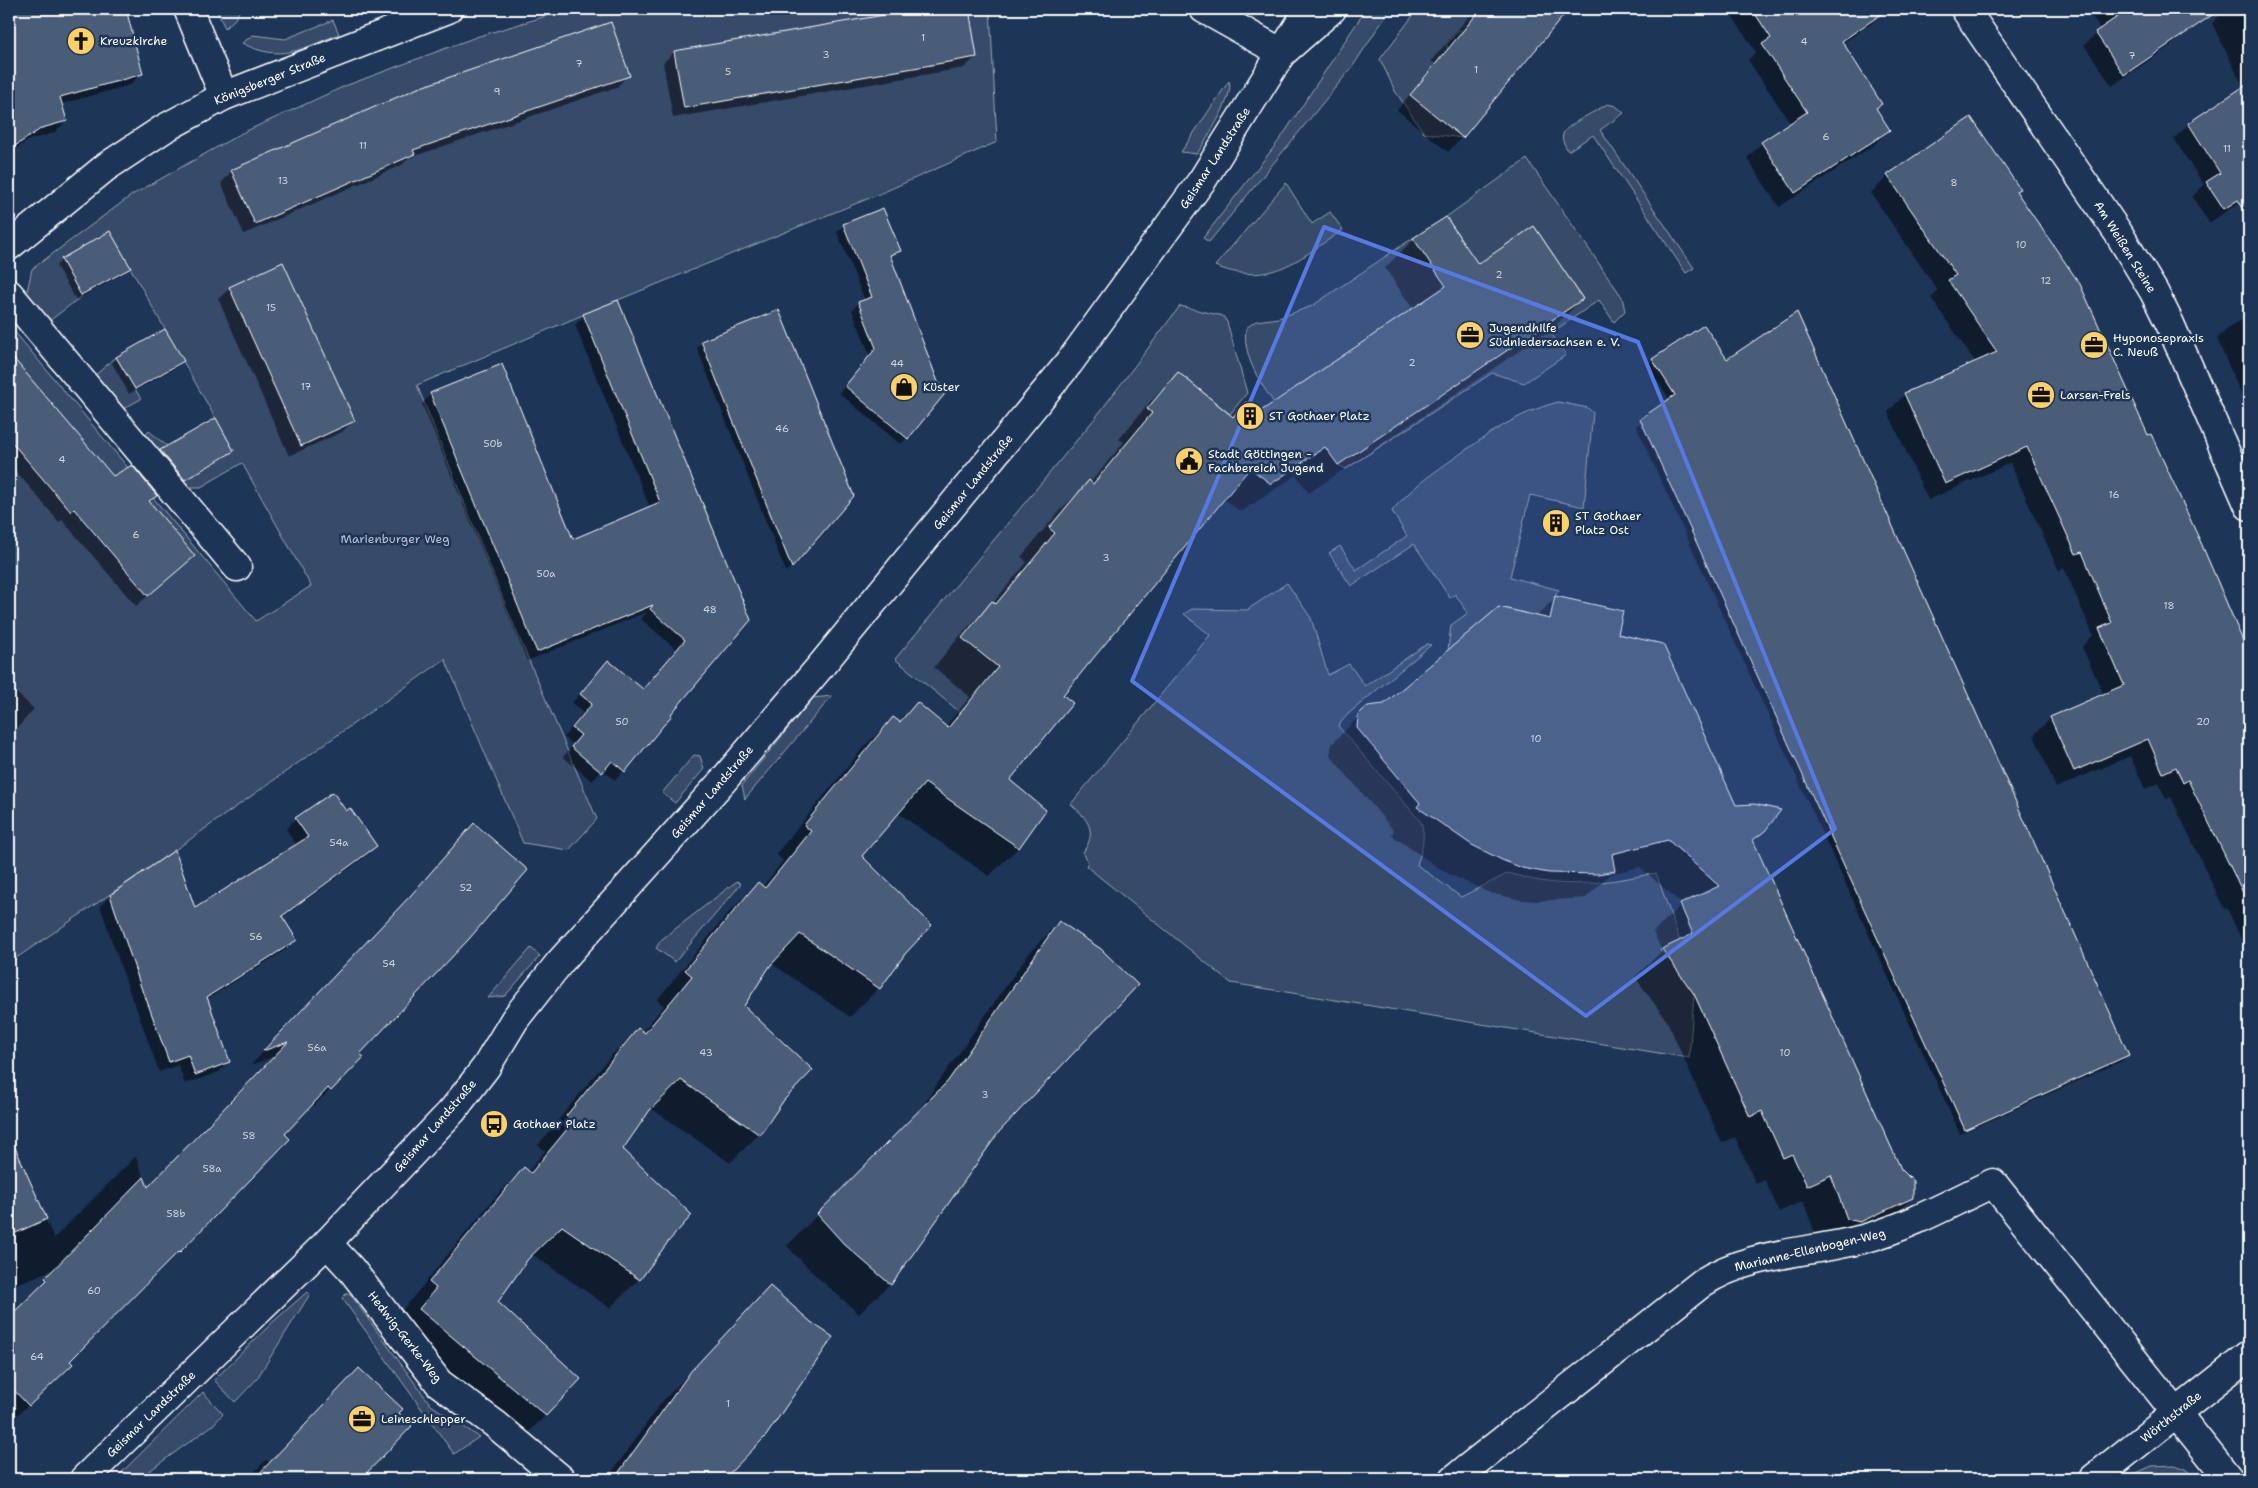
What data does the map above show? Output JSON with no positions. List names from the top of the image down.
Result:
{
  "streets": {
    "street": [
      "Königsberger Straße",
      "Geismar Landstraße",
      "Am Weißen Steine",
      "Marianne-Ellenbogen-Weg",
      "Hedwig-Gerke-Weg",
      "Wörthstraße"
    ]
  },
  "crossings": [
    ["Geismar Landstraße", "Hedwig-Gerke-Weg"],
    ["Marianne-Ellenbogen-Weg", "Wörthstraße"]
  ],
  "parks": ["Marienburger Weg"],
  "places": {
    "church": ["Kreuzkirche"],
    "office": [
      "Jugendhilfe Südniedersachsen e. V.",
      "Hyponosepraxis C. Neuß",
      "Larsen-Frels",
      "Leineschlepper"
    ],
    "shop": ["Küster"],
    "building": ["ST Gothaer Platz", "ST Gothaer Platz Ost"],
    "public building": ["Stadt Göttingen - Fachbereich Jugend"],
    "bus stop": ["Gothaer Platz"]
  },
  "house_numbers": [
    "1",
    "4",
    "3",
    "7",
    "7",
    "1",
    "5",
    "9",
    "6",
    "11",
    "11",
    "13",
    "8",
    "10",
    "2",
    "12",
    "15",
    "2",
    "44",
    "17",
    "46",
    "50b",
    "4",
    "16",
    "6",
    "3",
    "50a",
    "18",
    "48",
    "50",
    "20",
    "10",
    "54a",
    "52",
    "56",
    "54",
    "56a",
    "43",
    "10",
    "3",
    "58",
    "58a",
    "58b",
    "60",
    "64",
    "1"
  ]
}
